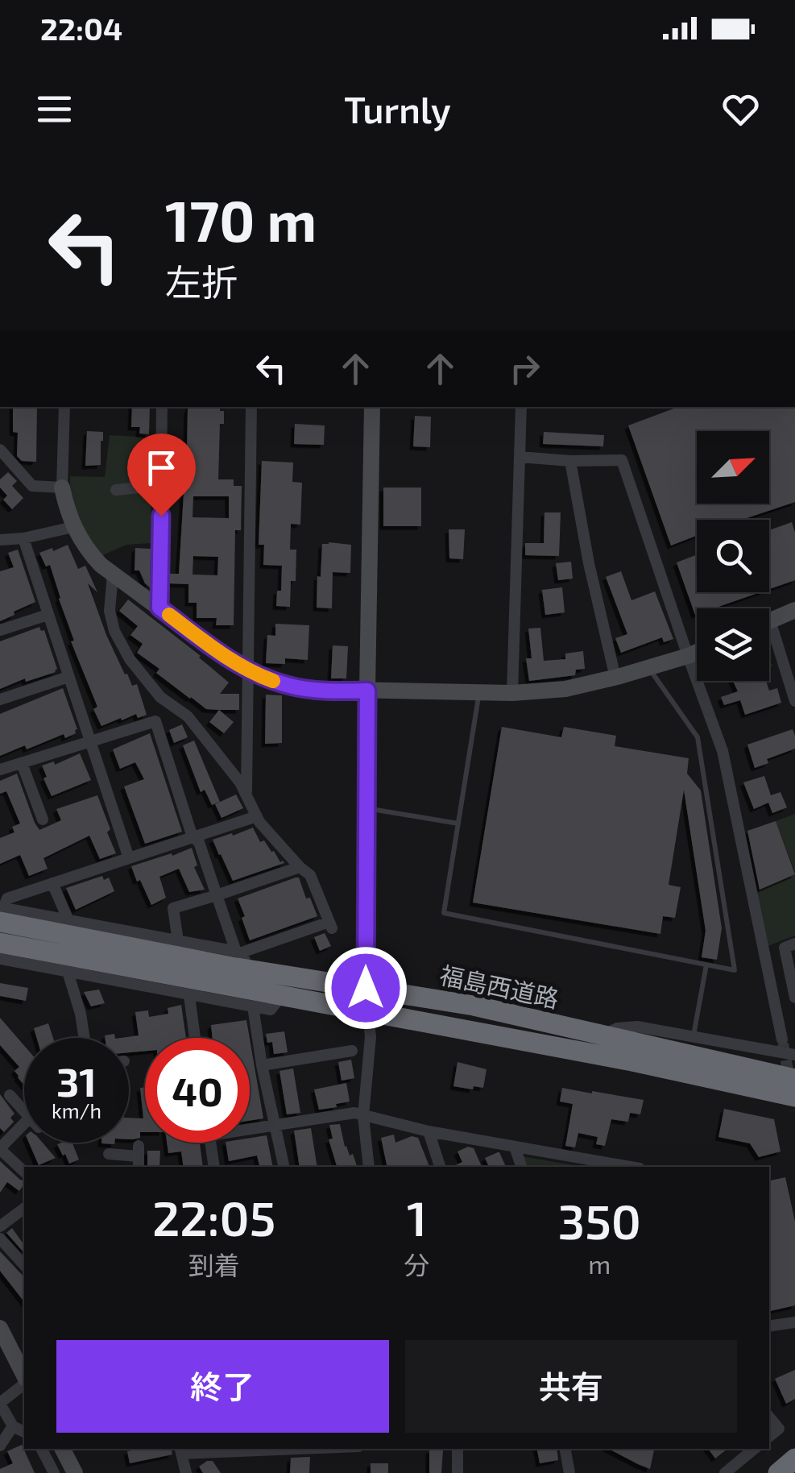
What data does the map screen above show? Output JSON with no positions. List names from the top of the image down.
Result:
{
  "streets": {
    "highway": ["福島西道路"]
  },
  "north": "top right",
  "page": {
    "status": "22:04",
    "header": "Turnly",
    "turn": ["170 m", "左折"],
    "speed": "31 km/h",
    "limit": "40",
    "eta": [
      "22:05",
      "到着",
      "1",
      "分",
      "350",
      "m"
    ],
    "buttons": ["終了", "共有"]
  }
}
